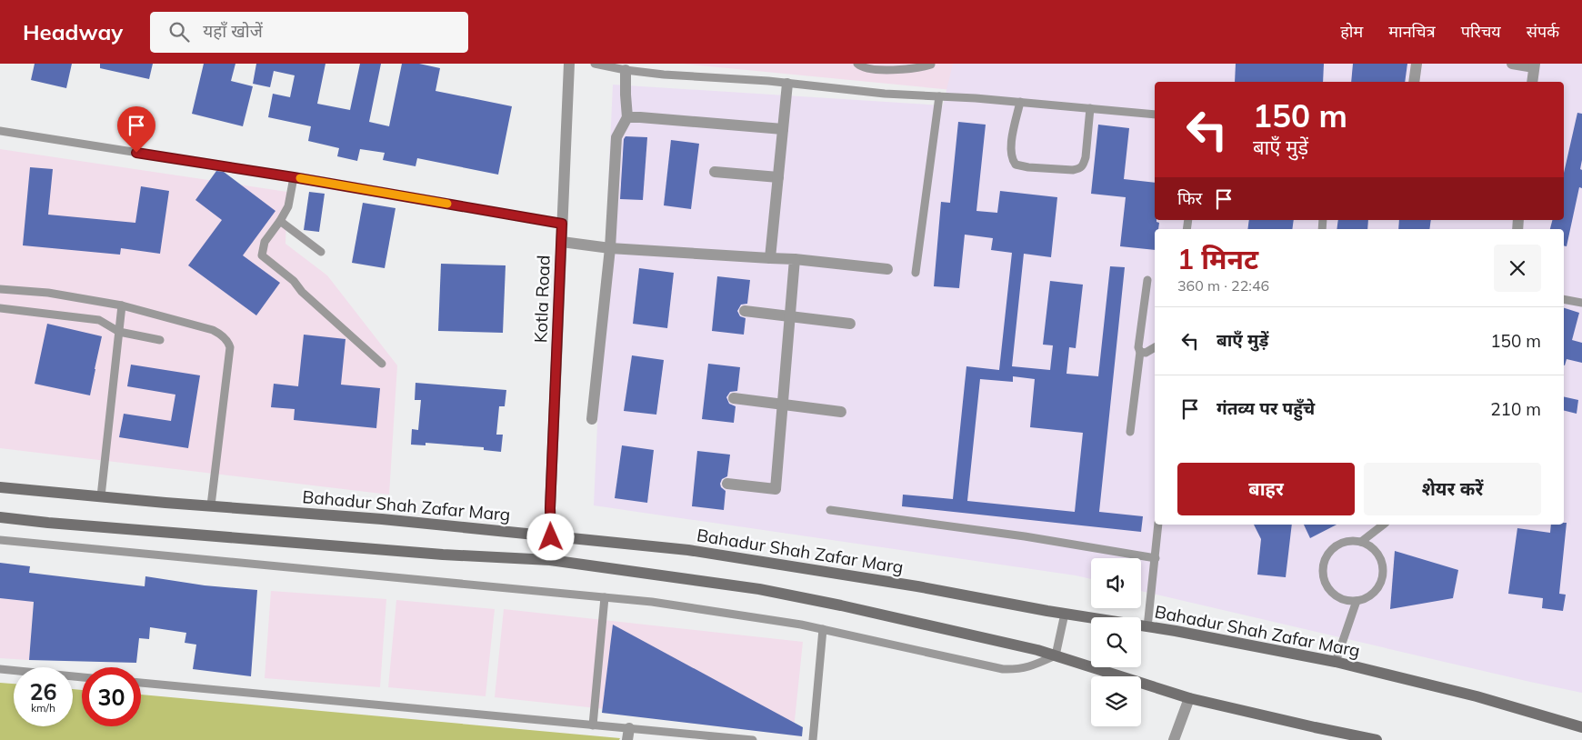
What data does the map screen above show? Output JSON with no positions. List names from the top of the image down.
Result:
{
  "streets": {
    "main road": ["Bahadur Shah Zafar Marg"],
    "street": ["Kotla Road"]
  },
  "crossings": [
    ["Kotla Road", "Bahadur Shah Zafar Marg"]
  ],
  "page": {
    "header": "Headway",
    "search": "यहाँ खोजें",
    "nav": [
      "होम",
      "मानचित्र",
      "परिचय",
      "संपर्क"
    ],
    "turn": ["150 m", "बाएँ मुड़ें"],
    "then": "फिर",
    "heading": ["1 मिनट", "360 m · 22:46"],
    "list": [
      {
        "name": "बाएँ मुड़ें",
        "value": "150 m"
      },
      {
        "name": "गंतव्य पर पहुँचे",
        "value": "210 m"
      }
    ],
    "buttons": ["बाहर", "शेयर करें"],
    "speed": "26 km/h",
    "limit": "30"
  }
}
